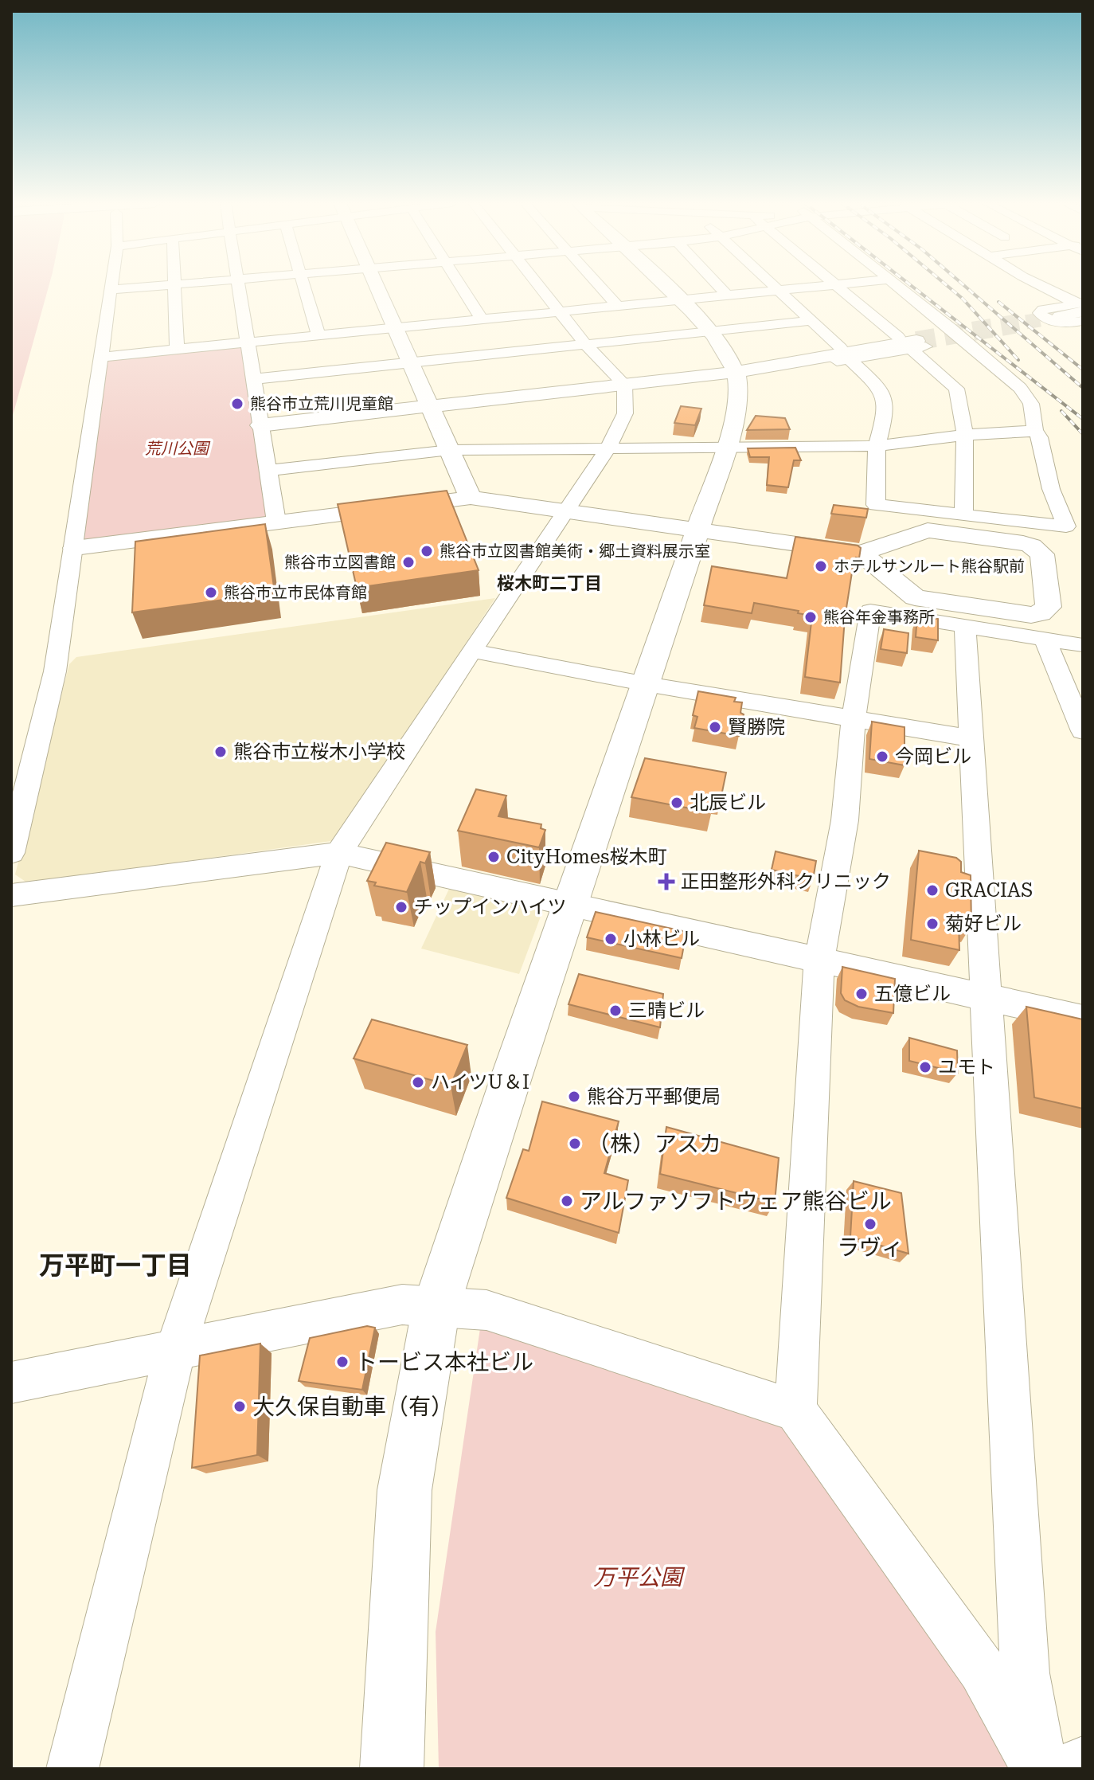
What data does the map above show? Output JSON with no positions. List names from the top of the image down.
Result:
{
  "districts": ["桜木町二丁目", "万平町一丁目"],
  "parks": ["荒川公園", "万平公園"],
  "places": {
    "other": [
      "熊谷市立荒川児童館",
      "熊谷市立図書館美術・郷土資料展示室",
      "熊谷市立図書館",
      "ホテルサンルート熊谷駅前",
      "熊谷市立市民体育館",
      "熊谷年金事務所",
      "賢勝院",
      "熊谷市立桜木小学校",
      "今岡ビル",
      "北辰ビル",
      "CityHomes桜木町",
      "GRACIAS",
      "チップインハイツ",
      "菊好ビル",
      "小林ビル",
      "五億ビル",
      "三晴ビル",
      "ユモト",
      "ハイツU＆I",
      "熊谷万平郵便局",
      "（株）アスカ",
      "アルファソフトウェア熊谷ビル",
      "ラヴィ",
      "トービス本社ビル",
      "大久保自動車（有）"
    ],
    "health": ["正田整形外科クリニック"]
  }
}
